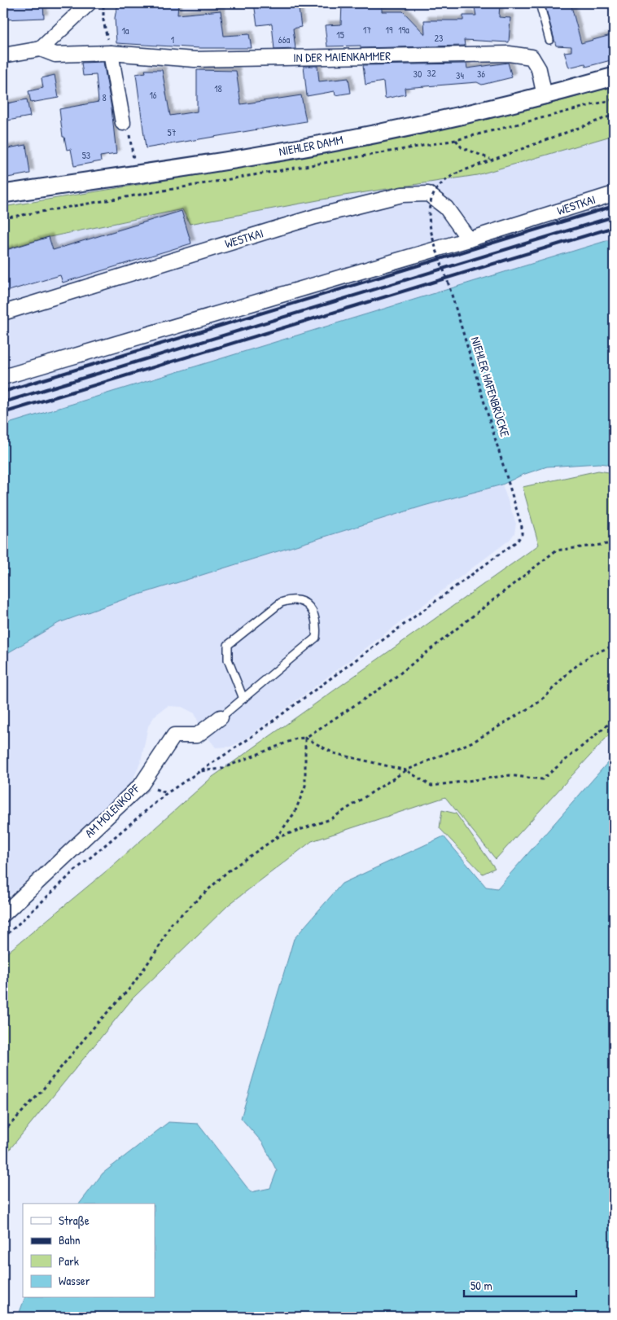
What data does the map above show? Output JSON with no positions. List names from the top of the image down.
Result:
{
  "streets": {
    "street": [
      "IN DER MAIENKAMMER",
      "NIEHLER DAMM",
      "WESTKAI",
      "AM MOLENKOPF"
    ],
    "path": ["NIEHLER HAFENBRÜCKE"]
  },
  "crossings": [
    ["IN DER MAIENKAMMER", "NIEHLER DAMM"]
  ],
  "house_numbers": [
    "17",
    "19",
    "19a",
    "1a",
    "15",
    "23",
    "1",
    "66a",
    "32",
    "30",
    "36",
    "34",
    "18",
    "16",
    "8",
    "57",
    "53"
  ],
  "legend": [
    "Straße",
    "Bahn",
    "Park",
    "Wasser"
  ],
  "scale_bar": "50 m"
}
